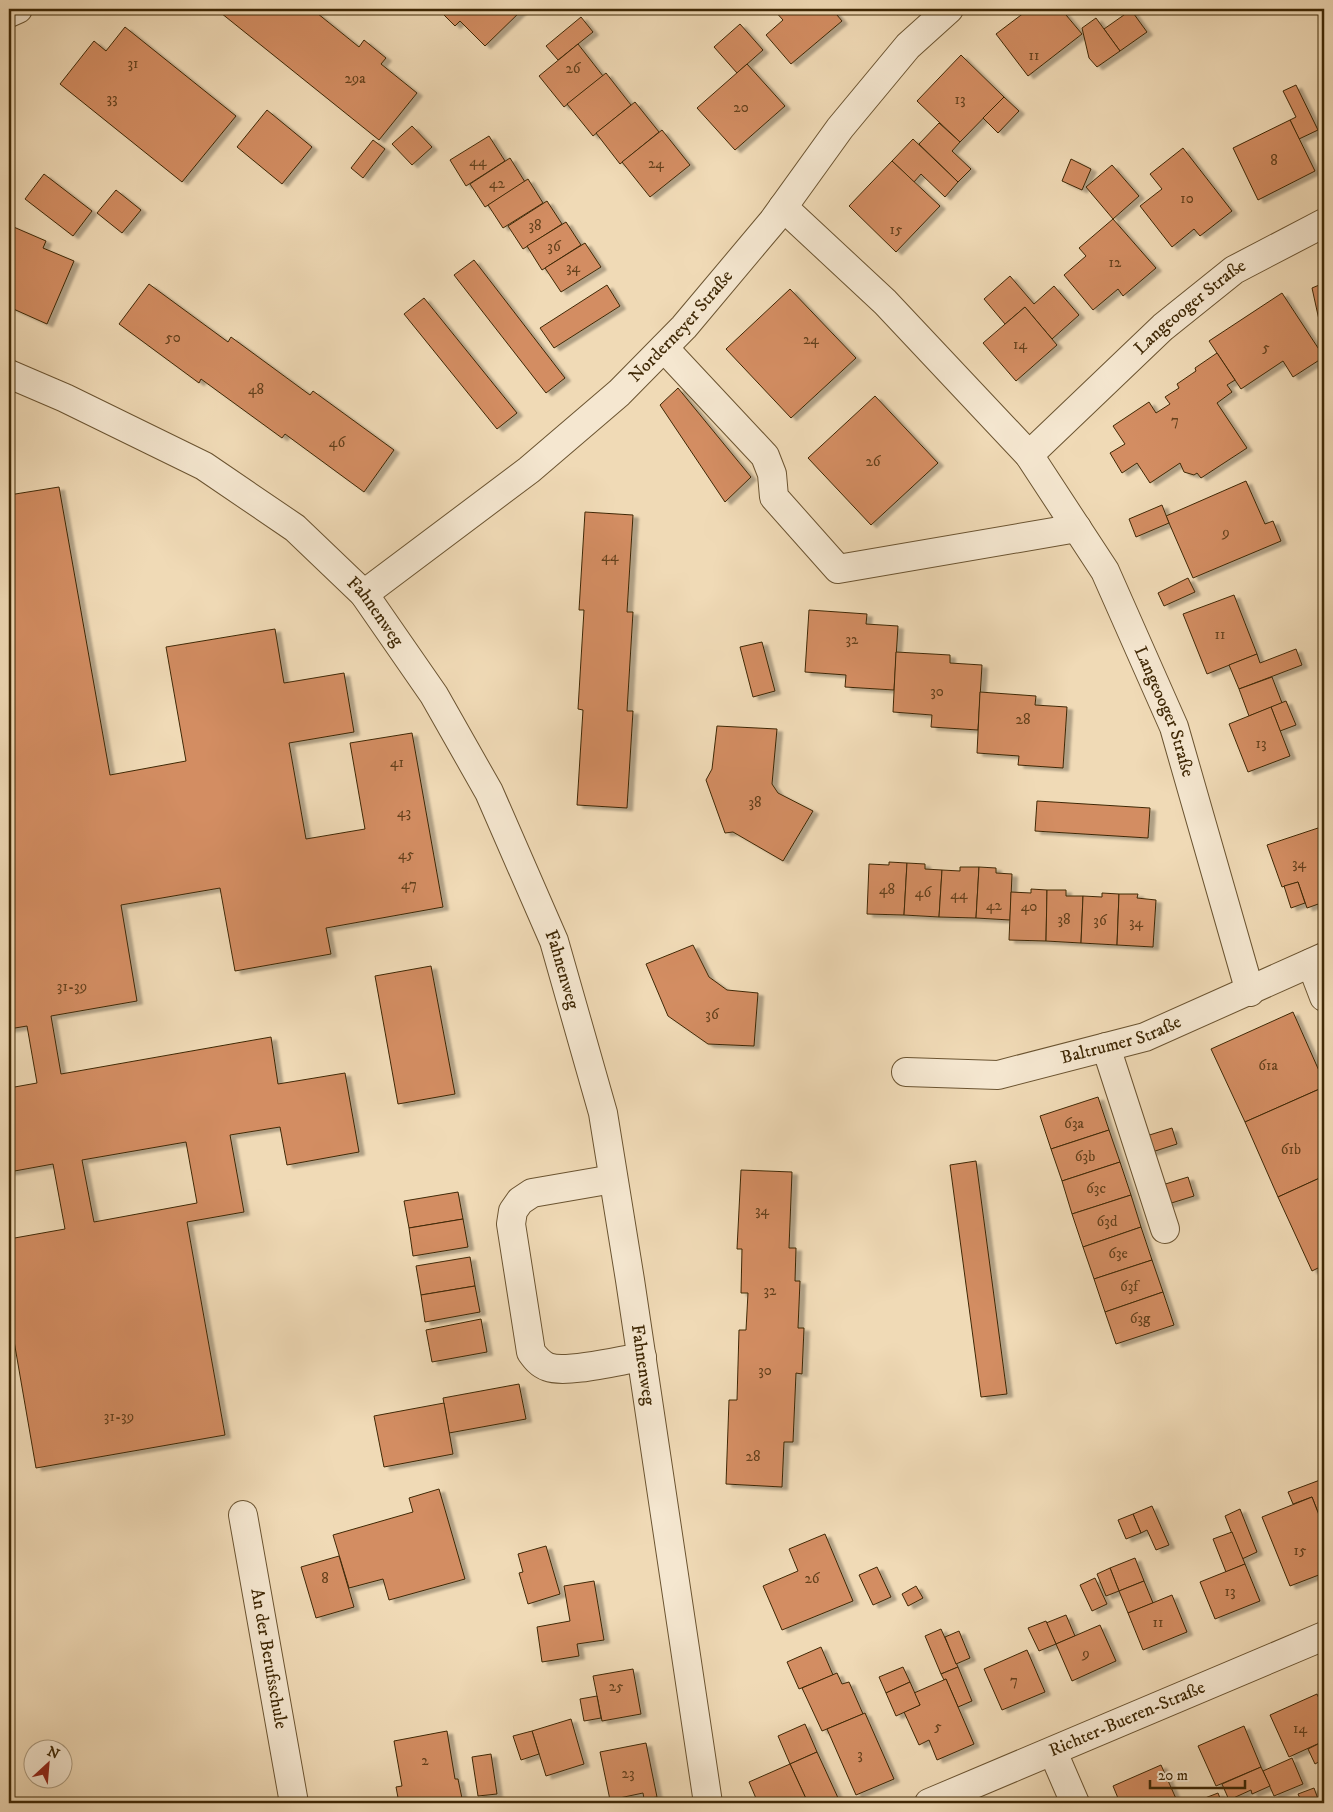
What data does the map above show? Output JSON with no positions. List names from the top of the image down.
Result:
{
  "streets": {
    "street": [
      "Langeooger Straße",
      "Norderneyer Straße",
      "Fahnenweg",
      "Baltrumer Straße",
      "An der Berufsschule",
      "Richter-Bueren-Straße"
    ]
  },
  "crossings": [
    ["Langeooger Straße", "Norderneyer Straße"],
    ["Langeooger Straße", "Baltrumer Straße"],
    ["Norderneyer Straße", "Fahnenweg"]
  ],
  "house_numbers": [
    "11",
    "31",
    "26",
    "29a",
    "33",
    "13",
    "20",
    "8",
    "44",
    "24",
    "42",
    "10",
    "38",
    "15",
    "36",
    "12",
    "34",
    "50",
    "24",
    "14",
    "5",
    "48",
    "7",
    "46",
    "26",
    "9",
    "44",
    "11",
    "32",
    "30",
    "28",
    "13",
    "41",
    "38",
    "43",
    "45",
    "34",
    "47",
    "48",
    "46",
    "44",
    "42",
    "40",
    "38",
    "36",
    "34",
    "31-39",
    "36",
    "61a",
    "63a",
    "61b",
    "63b",
    "63c",
    "34",
    "63d",
    "63e",
    "63f",
    "32",
    "63g",
    "30",
    "31-39",
    "28",
    "15",
    "8",
    "26",
    "13",
    "11",
    "9",
    "7",
    "25",
    "5",
    "14",
    "3",
    "2",
    "23"
  ],
  "scale_bar": "20 m",
  "north": "top right"
}
